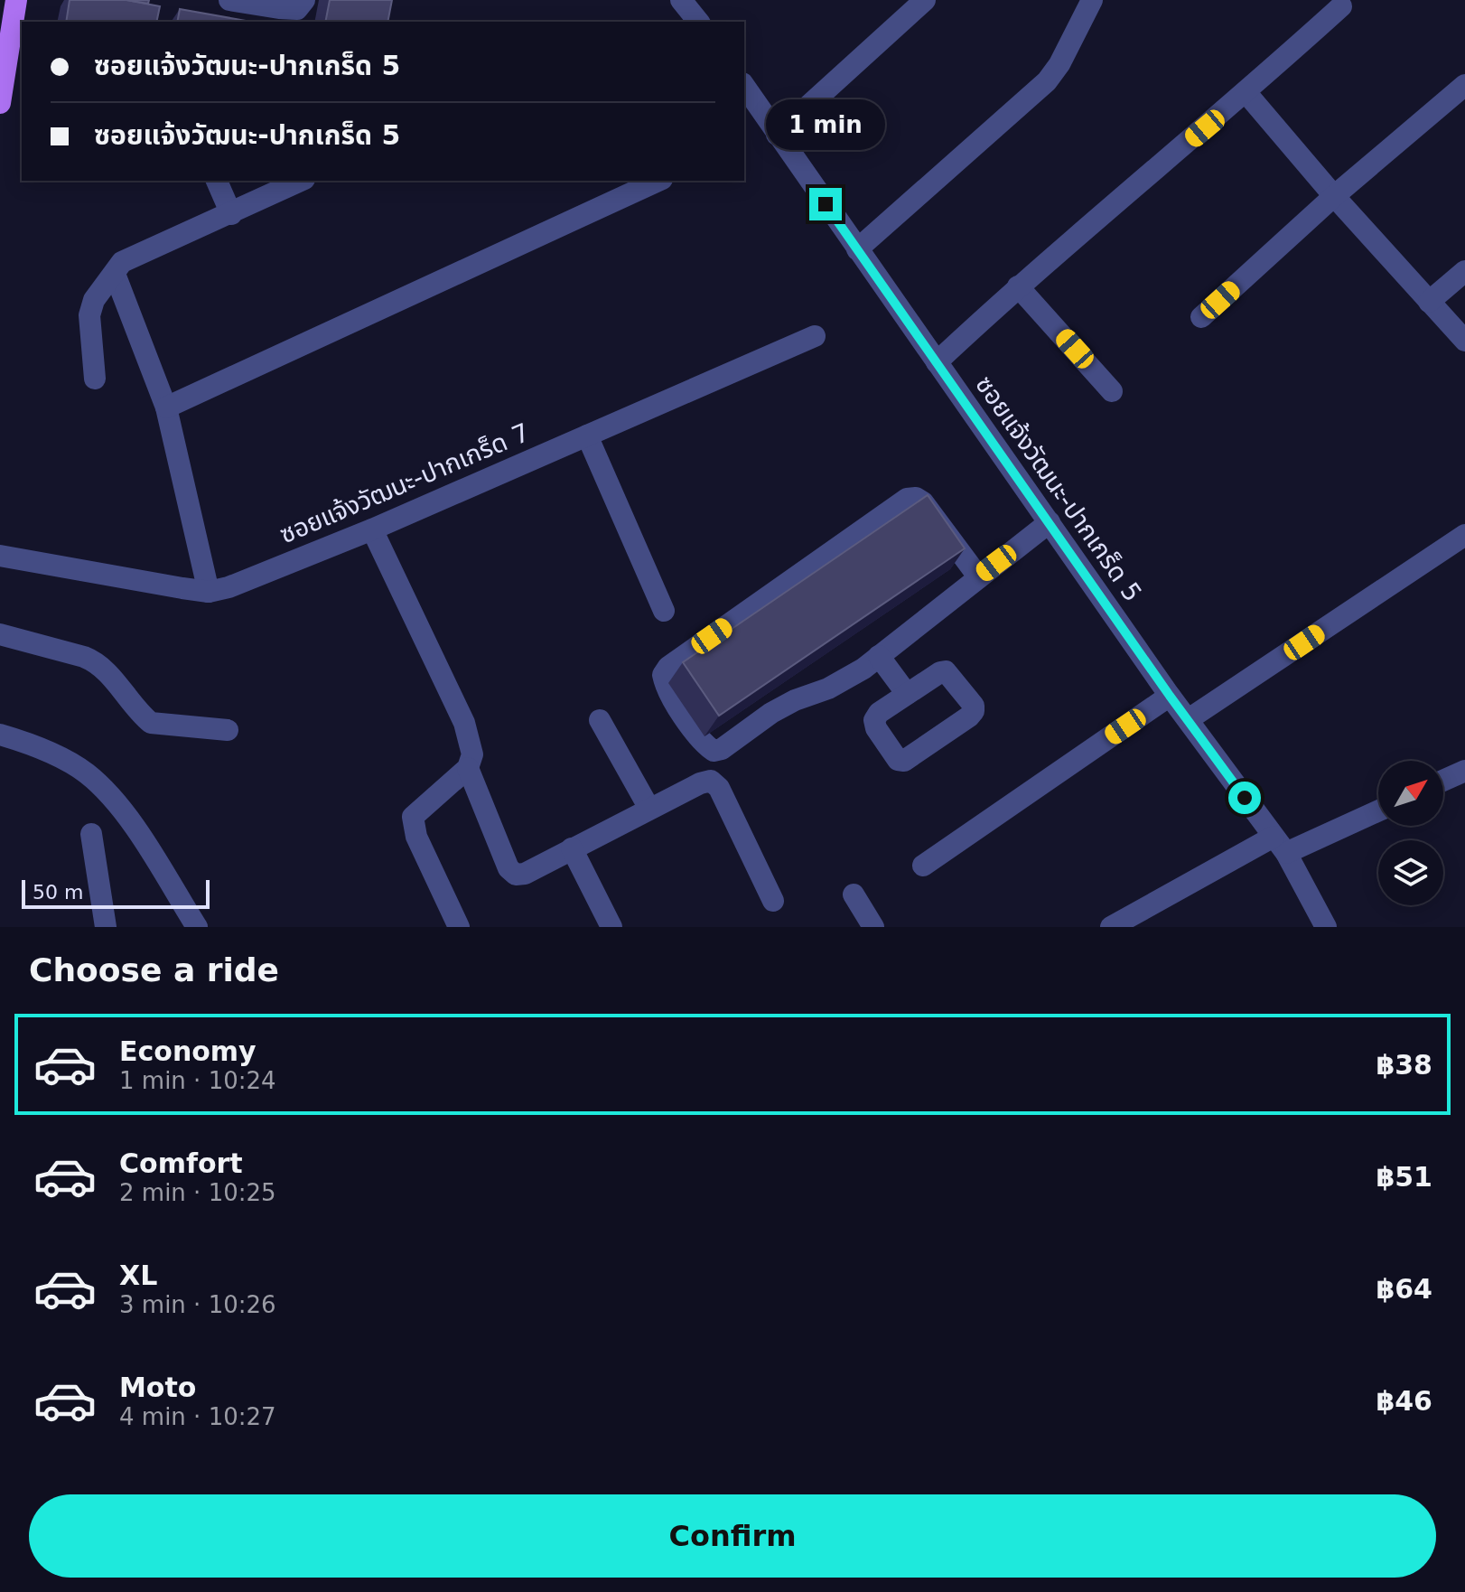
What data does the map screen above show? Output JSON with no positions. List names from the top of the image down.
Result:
{
  "streets": {
    "street": ["ซอยแจ้งวัฒนะ-ปากเกร็ด 7", "ซอยแจ้งวัฒนะ-ปากเกร็ด 5"]
  },
  "scale_bar": "50 m",
  "north": "top right",
  "page": {
    "banner": ["ซอยแจ้งวัฒนะ-ปากเกร็ด 5", "ซอยแจ้งวัฒนะ-ปากเกร็ด 5"],
    "bubble": "1 min",
    "scale": "50 m",
    "heading": "Choose a ride",
    "list": [
      {
        "name": "Economy",
        "note": "1 min · 10:24",
        "value": "฿38"
      },
      {
        "name": "Comfort",
        "note": "2 min · 10:25",
        "value": "฿51"
      },
      {
        "name": "XL",
        "note": "3 min · 10:26",
        "value": "฿64"
      },
      {
        "name": "Moto",
        "note": "4 min · 10:27",
        "value": "฿46"
      }
    ],
    "buttons": "Confirm"
  }
}
